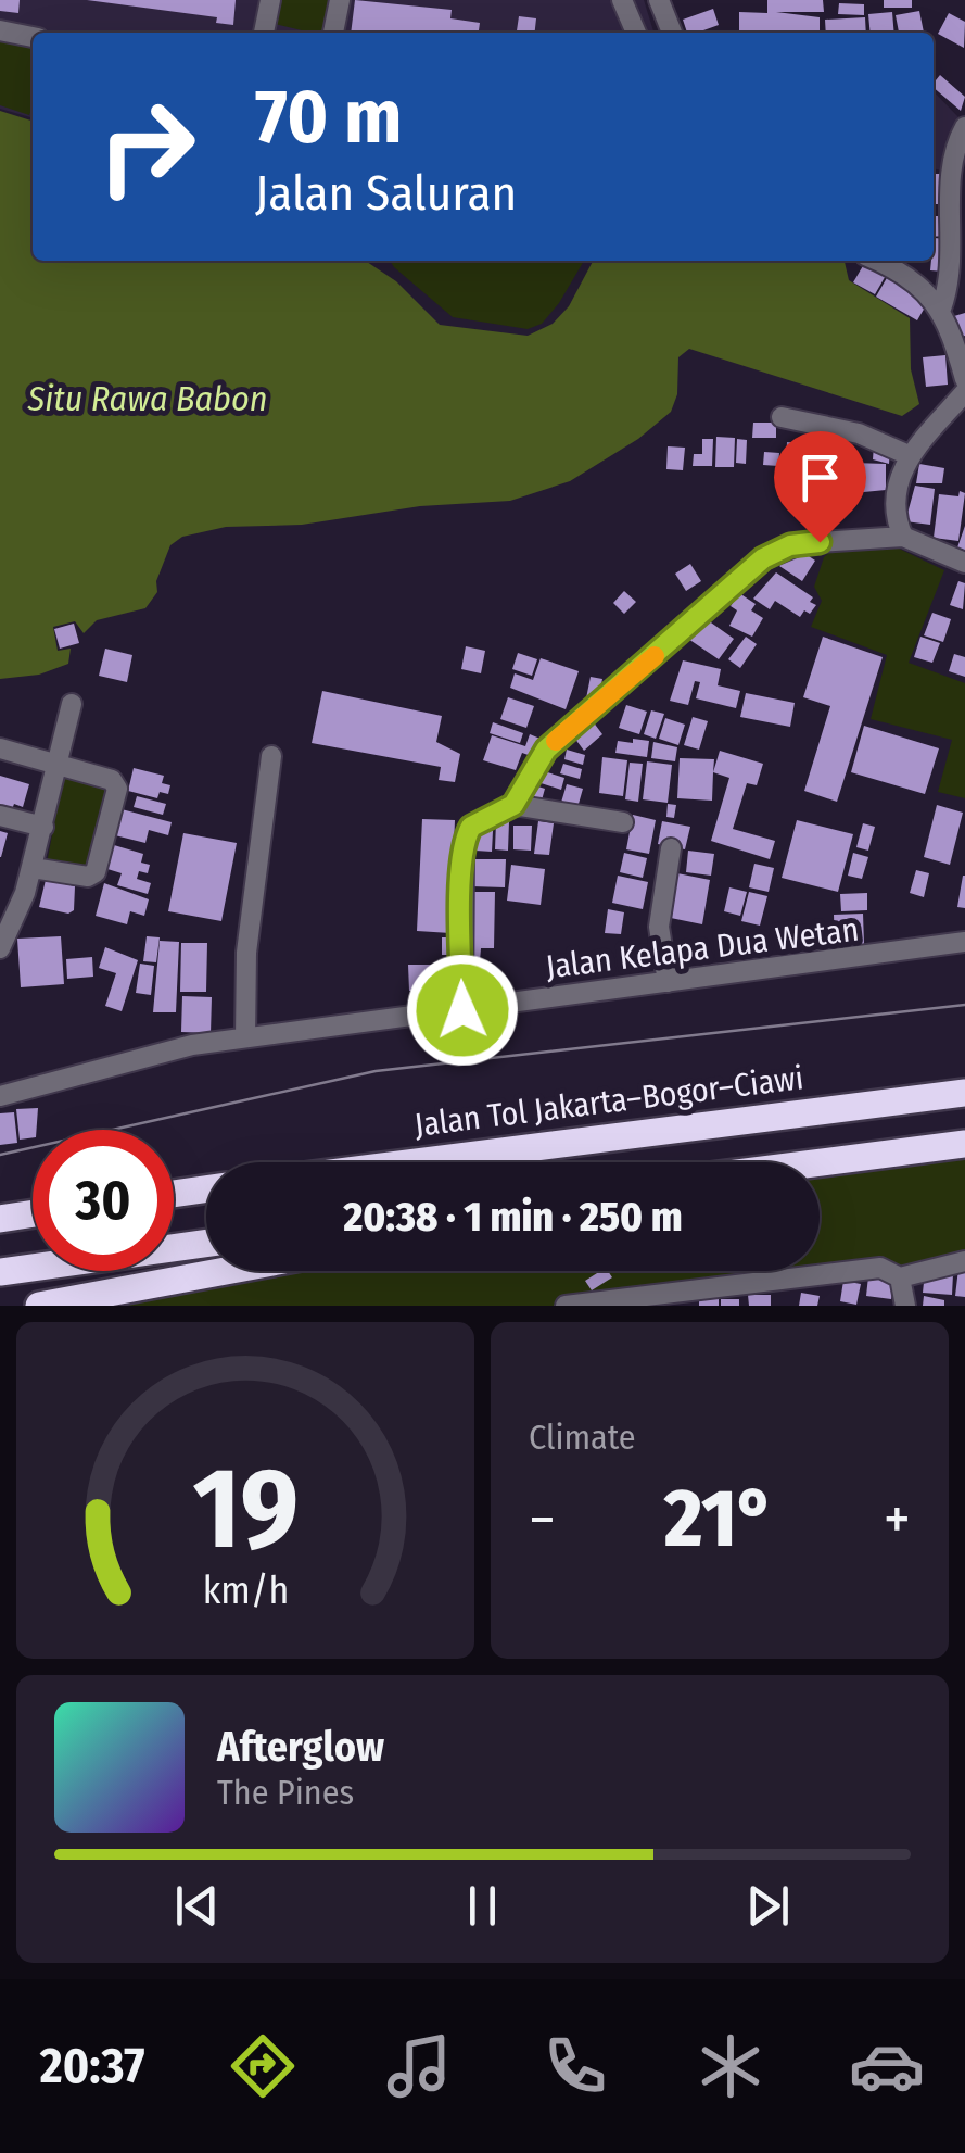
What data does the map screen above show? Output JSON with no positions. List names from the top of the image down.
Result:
{
  "streets": {
    "highway": ["Jalan Tol Jakarta–Bogor–Ciawi"],
    "street": ["Jalan Kelapa Dua Wetan"]
  },
  "water": ["Situ Rawa Babon"],
  "page": {
    "turn": ["70 m", "Jalan Saluran"],
    "limit": "30",
    "trip": "20:38 · 1 min · 250 m",
    "tile": "Climate",
    "heat": ["−", "21°", "+"],
    "song": ["Afterglow", "The Pines"],
    "tabs": "20:37",
    "gauge": ["19", "km/h"]
  }
}
